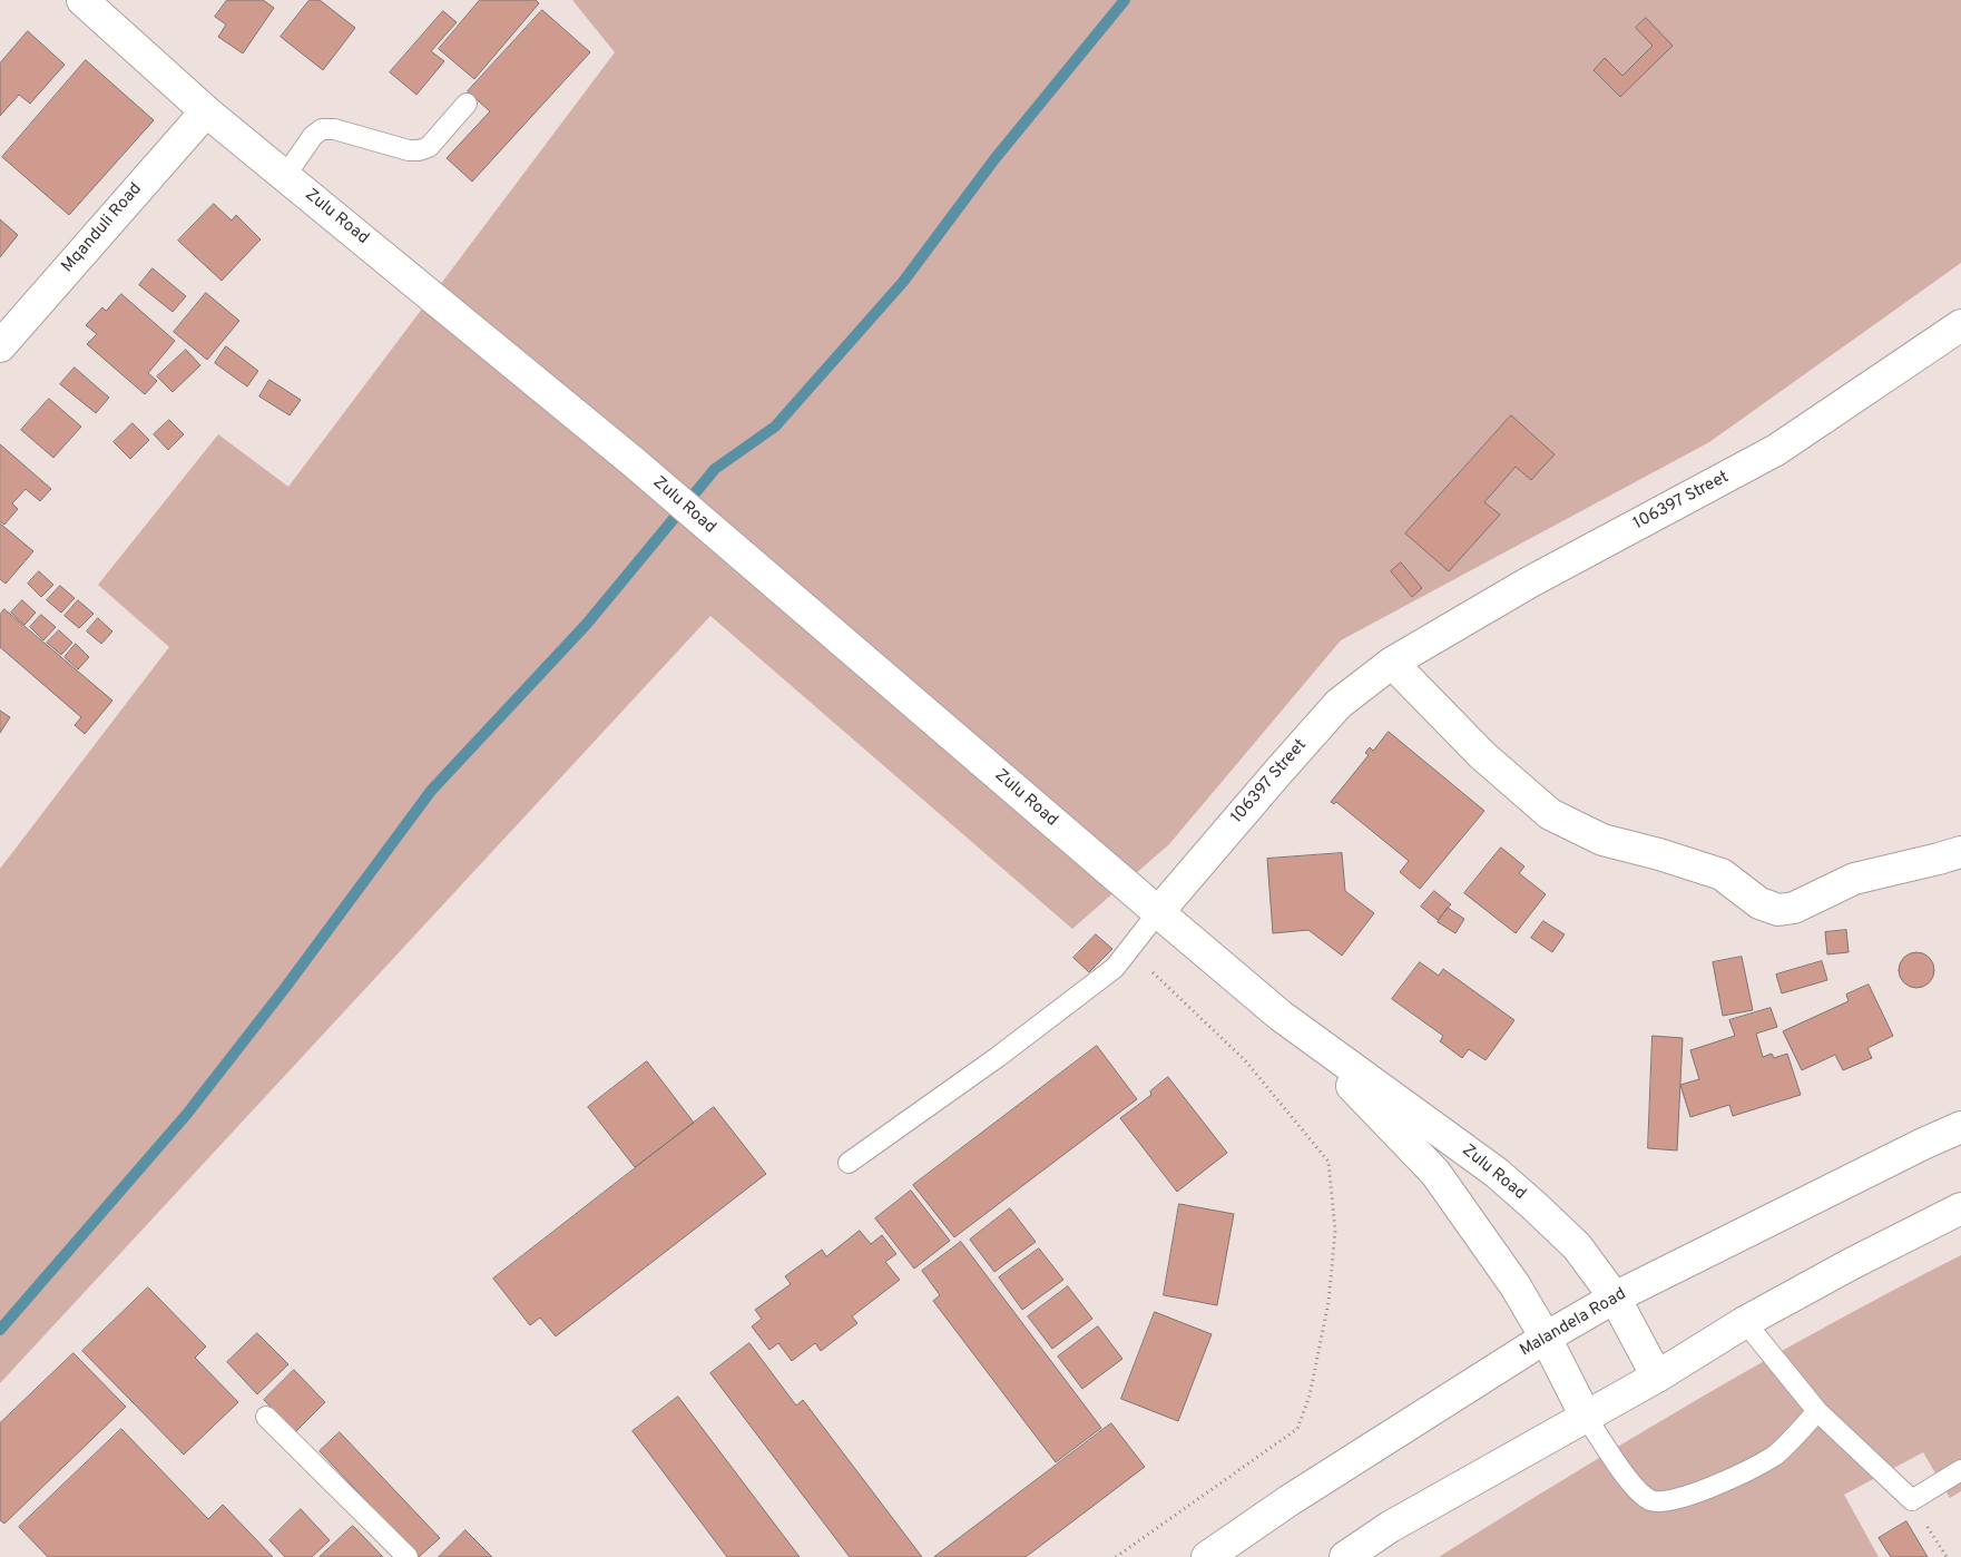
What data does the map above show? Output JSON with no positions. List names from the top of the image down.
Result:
{
  "streets": {
    "street": [
      "Zulu Road",
      "Mqanduli Road",
      "106397 Street",
      "Malandela Road"
    ]
  },
  "crossings": [
    ["Zulu Road", "Mqanduli Road"],
    ["Zulu Road", "106397 Street"],
    ["Zulu Road", "Malandela Road"]
  ]
}
